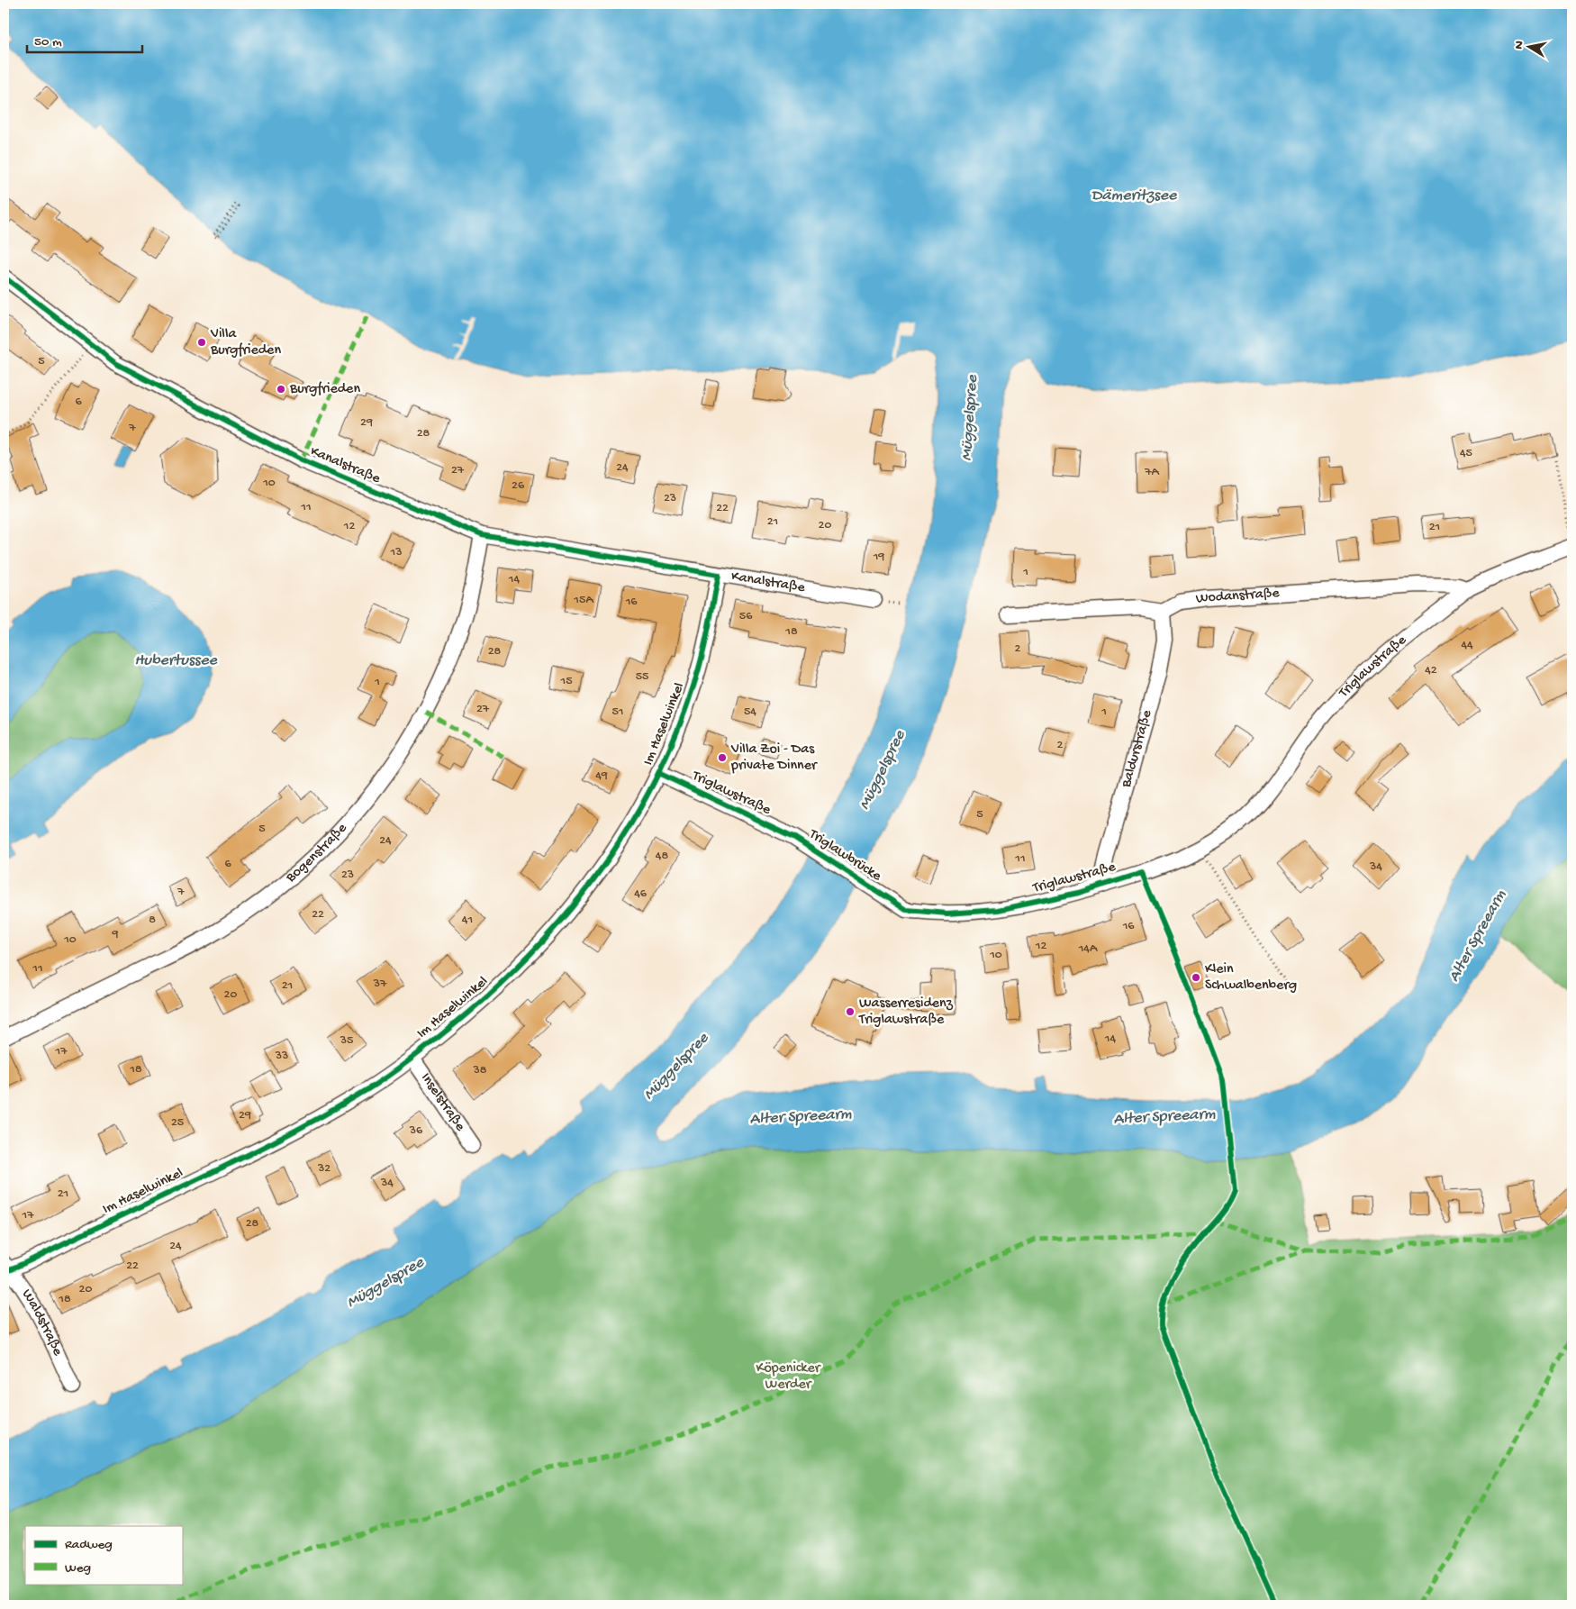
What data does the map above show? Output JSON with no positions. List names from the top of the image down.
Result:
{
  "streets": {
    "street": [
      "Kanalstraße",
      "Wodanstraße",
      "Triglawstraße",
      "Im Haselwinkel",
      "Baldurstraße",
      "Bogenstraße",
      "Triglawbrücke",
      "Inselstraße",
      "Waldstraße"
    ]
  },
  "crossings": [
    ["Kanalstraße", "Im Haselwinkel"],
    ["Kanalstraße", "Bogenstraße"],
    ["Wodanstraße", "Triglawstraße"],
    ["Wodanstraße", "Baldurstraße"],
    ["Triglawstraße", "Im Haselwinkel"],
    ["Triglawstraße", "Baldurstraße"],
    ["Triglawstraße", "Triglawbrücke"],
    ["Im Haselwinkel", "Inselstraße"],
    ["Im Haselwinkel", "Waldstraße"]
  ],
  "water": [
    "Dämeritzsee",
    "Müggelspree",
    "Hubertussee",
    "Alter Spreearm"
  ],
  "parks": ["Köpenicker Werder"],
  "places": [
    "Villa Burgfrieden",
    "Burgfrieden",
    "Villa Zoi - Das private Dinner",
    "Klein Schwalbenberg",
    "Wasserresidenz Triglawstraße"
  ],
  "house_numbers": [
    "5",
    "6",
    "29",
    "7",
    "28",
    "45",
    "24",
    "27",
    "7A",
    "10",
    "26",
    "23",
    "11",
    "22",
    "21",
    "20",
    "12",
    "21",
    "13",
    "19",
    "1",
    "14",
    "15A",
    "16",
    "56",
    "18",
    "44",
    "2",
    "28",
    "42",
    "55",
    "15",
    "1",
    "27",
    "51",
    "54",
    "1",
    "2",
    "49",
    "5",
    "5",
    "24",
    "48",
    "11",
    "6",
    "34",
    "23",
    "7",
    "46",
    "22",
    "8",
    "41",
    "16",
    "9",
    "10",
    "12",
    "14A",
    "10",
    "11",
    "37",
    "21",
    "20",
    "14",
    "35",
    "17",
    "33",
    "18",
    "38",
    "29",
    "25",
    "36",
    "32",
    "34",
    "21",
    "17",
    "28",
    "24",
    "22",
    "20",
    "18"
  ],
  "legend": ["Radweg", "Weg"],
  "scale_bar": "50 m",
  "north": "left"
}
